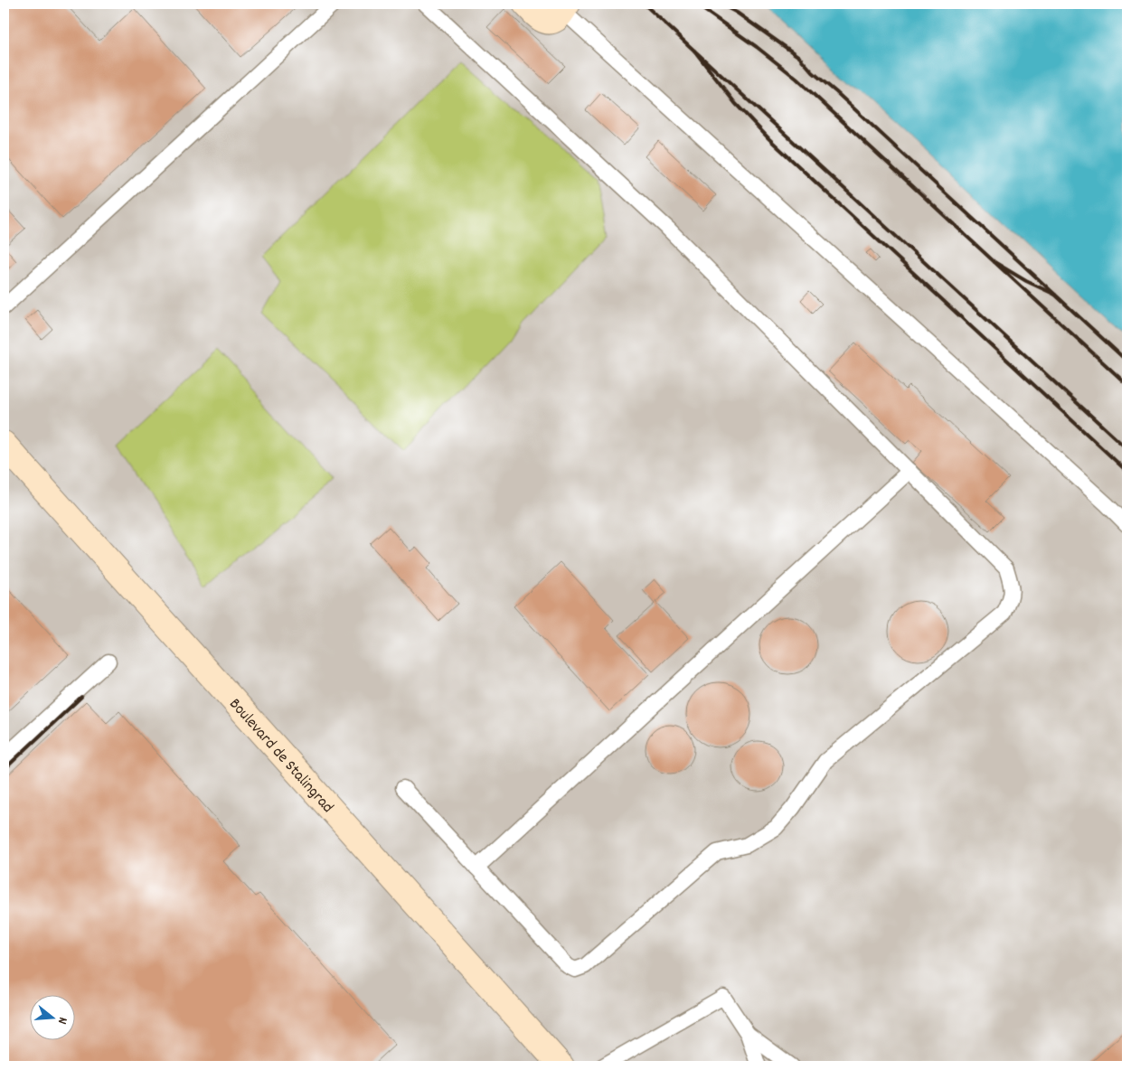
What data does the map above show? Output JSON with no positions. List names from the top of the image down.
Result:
{
  "streets": {
    "main road": ["Boulevard de Stalingrad"]
  },
  "north": "right"
}
